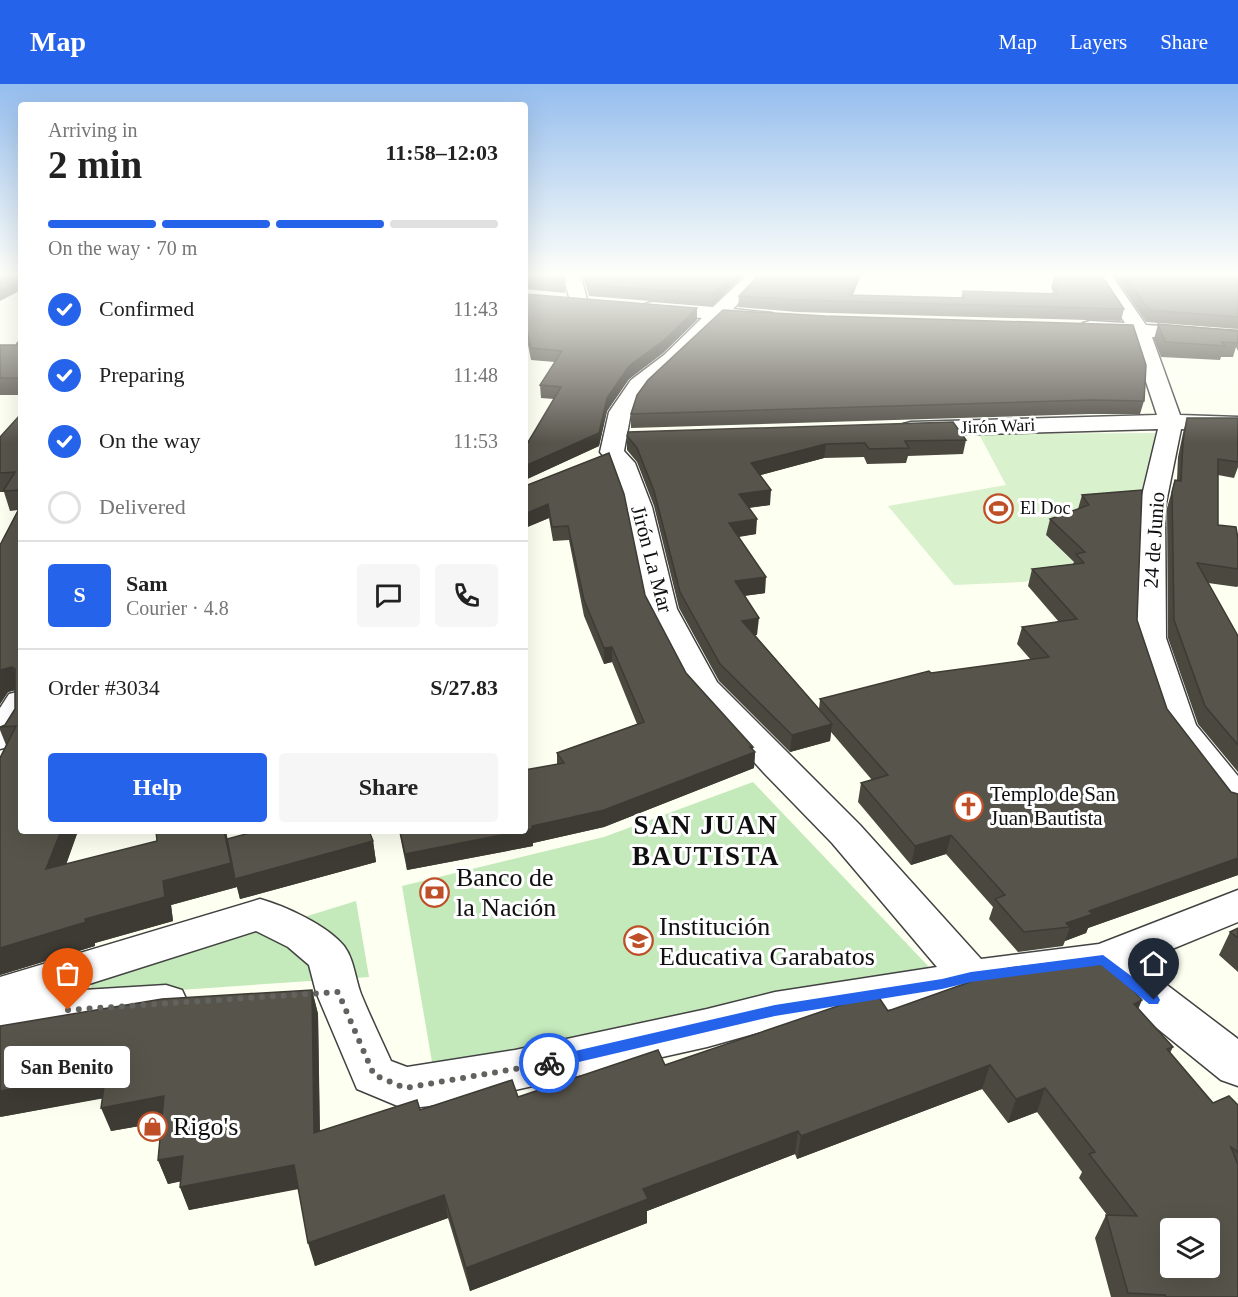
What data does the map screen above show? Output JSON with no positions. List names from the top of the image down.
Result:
{
  "streets": {
    "street": ["Jirón Wari", "24 de Junio", "Jirón La Mar"]
  },
  "crossings": [
    ["Jirón Wari", "24 de Junio"]
  ],
  "districts": ["SAN JUAN BAUTISTA"],
  "places": {
    "sports": ["El Doc"],
    "church": ["Templo de San Juan Bautista"],
    "bank": ["Banco de la Nación"],
    "school or university": ["Institución Educativa Garabatos"],
    "other": ["San Benito"],
    "shop": ["Rigo's"]
  },
  "page": {
    "header": "Map",
    "nav": ["Map", "Layers", "Share"],
    "heading": ["2 min", "Arriving in", "11:58–12:03"],
    "panel": [
      "Sam",
      "Courier · 4.8",
      "Order #3034",
      "S/27.83"
    ],
    "bar": "On the way · 70 m",
    "list": [
      ["Confirmed", "11:43"],
      ["Preparing", "11:48"],
      ["On the way", "11:53"],
      "Delivered"
    ],
    "round": "S",
    "buttons": ["Help", "Share"],
    "bubble": "San Benito"
  }
}
